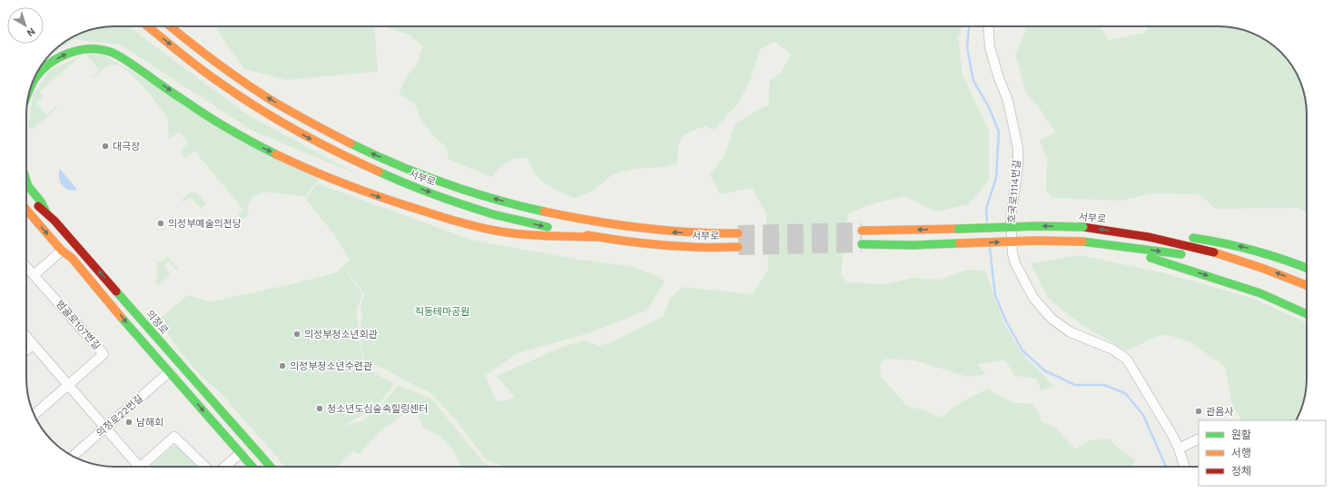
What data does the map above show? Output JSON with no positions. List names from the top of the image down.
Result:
{
  "streets": {
    "main road": ["서부로", "의정로"],
    "street": ["호국로1114번길", "범골로107번길", "의정로22번길"]
  },
  "parks": ["직동테마공원"],
  "places": [
    "대극장",
    "의정부예술의전당",
    "의정부청소년회관",
    "의정부청소년수련관",
    "청소년도심숲속힐링센터",
    "관음사",
    "남해회"
  ],
  "legend": ["원활", "서행", "정체"],
  "north": "bottom right"
}
